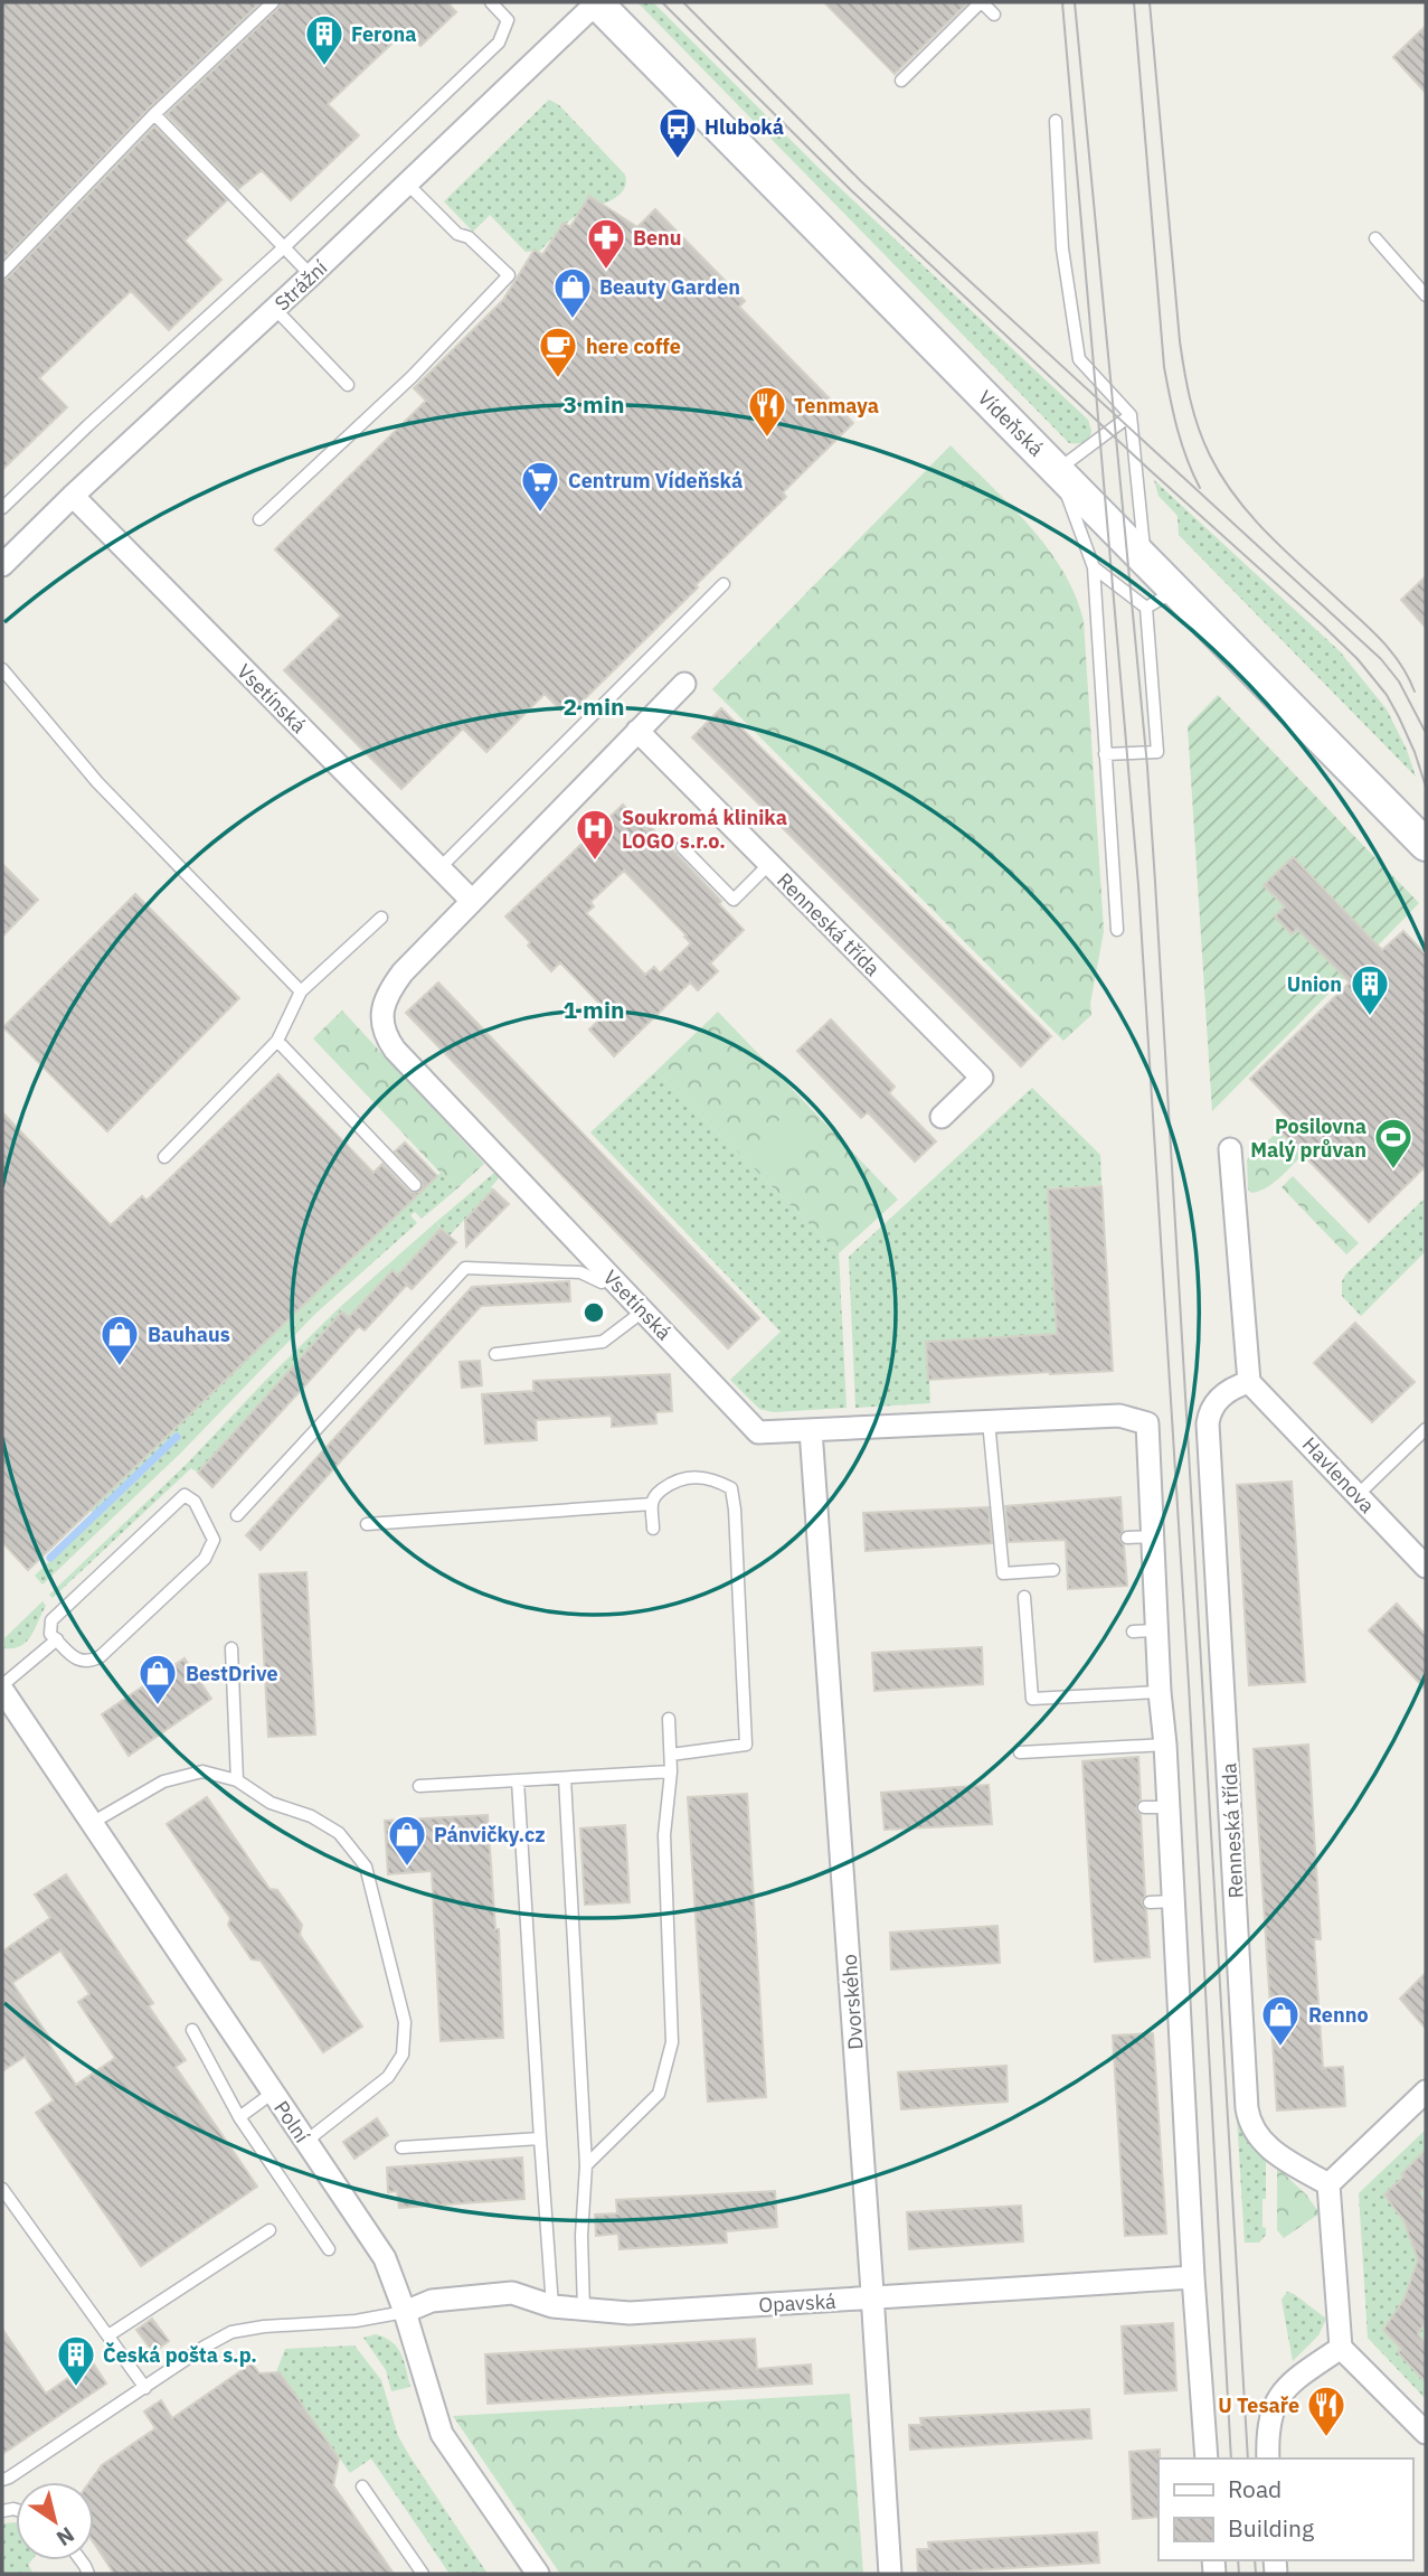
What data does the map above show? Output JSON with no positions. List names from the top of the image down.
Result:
{
  "streets": {
    "main road": ["Vídeňská"],
    "street": [
      "Strážní",
      "Vsetínská",
      "Renneská třída",
      "Havlenova",
      "Dvorského",
      "Polní",
      "Opavská"
    ]
  },
  "crossings": [
    ["Strážní", "Vídeňská"],
    ["Strážní", "Vsetínská"],
    ["Vsetínská", "Renneská třída"],
    ["Vsetínská", "Dvorského"],
    ["Renneská třída", "Havlenova"],
    ["Dvorského", "Opavská"],
    ["Polní", "Opavská"]
  ],
  "places": {
    "building": ["Ferona", "Union", "Česká pošta s.p."],
    "bus stop": ["Hluboká"],
    "pharmacy": ["Benu"],
    "shop": [
      "Beauty Garden",
      "Bauhaus",
      "BestDrive",
      "Pánvičky.cz",
      "Renno"
    ],
    "cafe": ["here coffe"],
    "restaurant": ["Tenmaya", "U Tesaře"],
    "supermarket": ["Centrum Vídeňská"],
    "hospital": ["Soukromá klinika LOGO s.r.o."],
    "sports": ["Posilovna Malý průvan"]
  },
  "legend": ["Road", "Building"],
  "north": "bottom right",
  "rings": ["3 min", "2 min", "1 min"]
}
